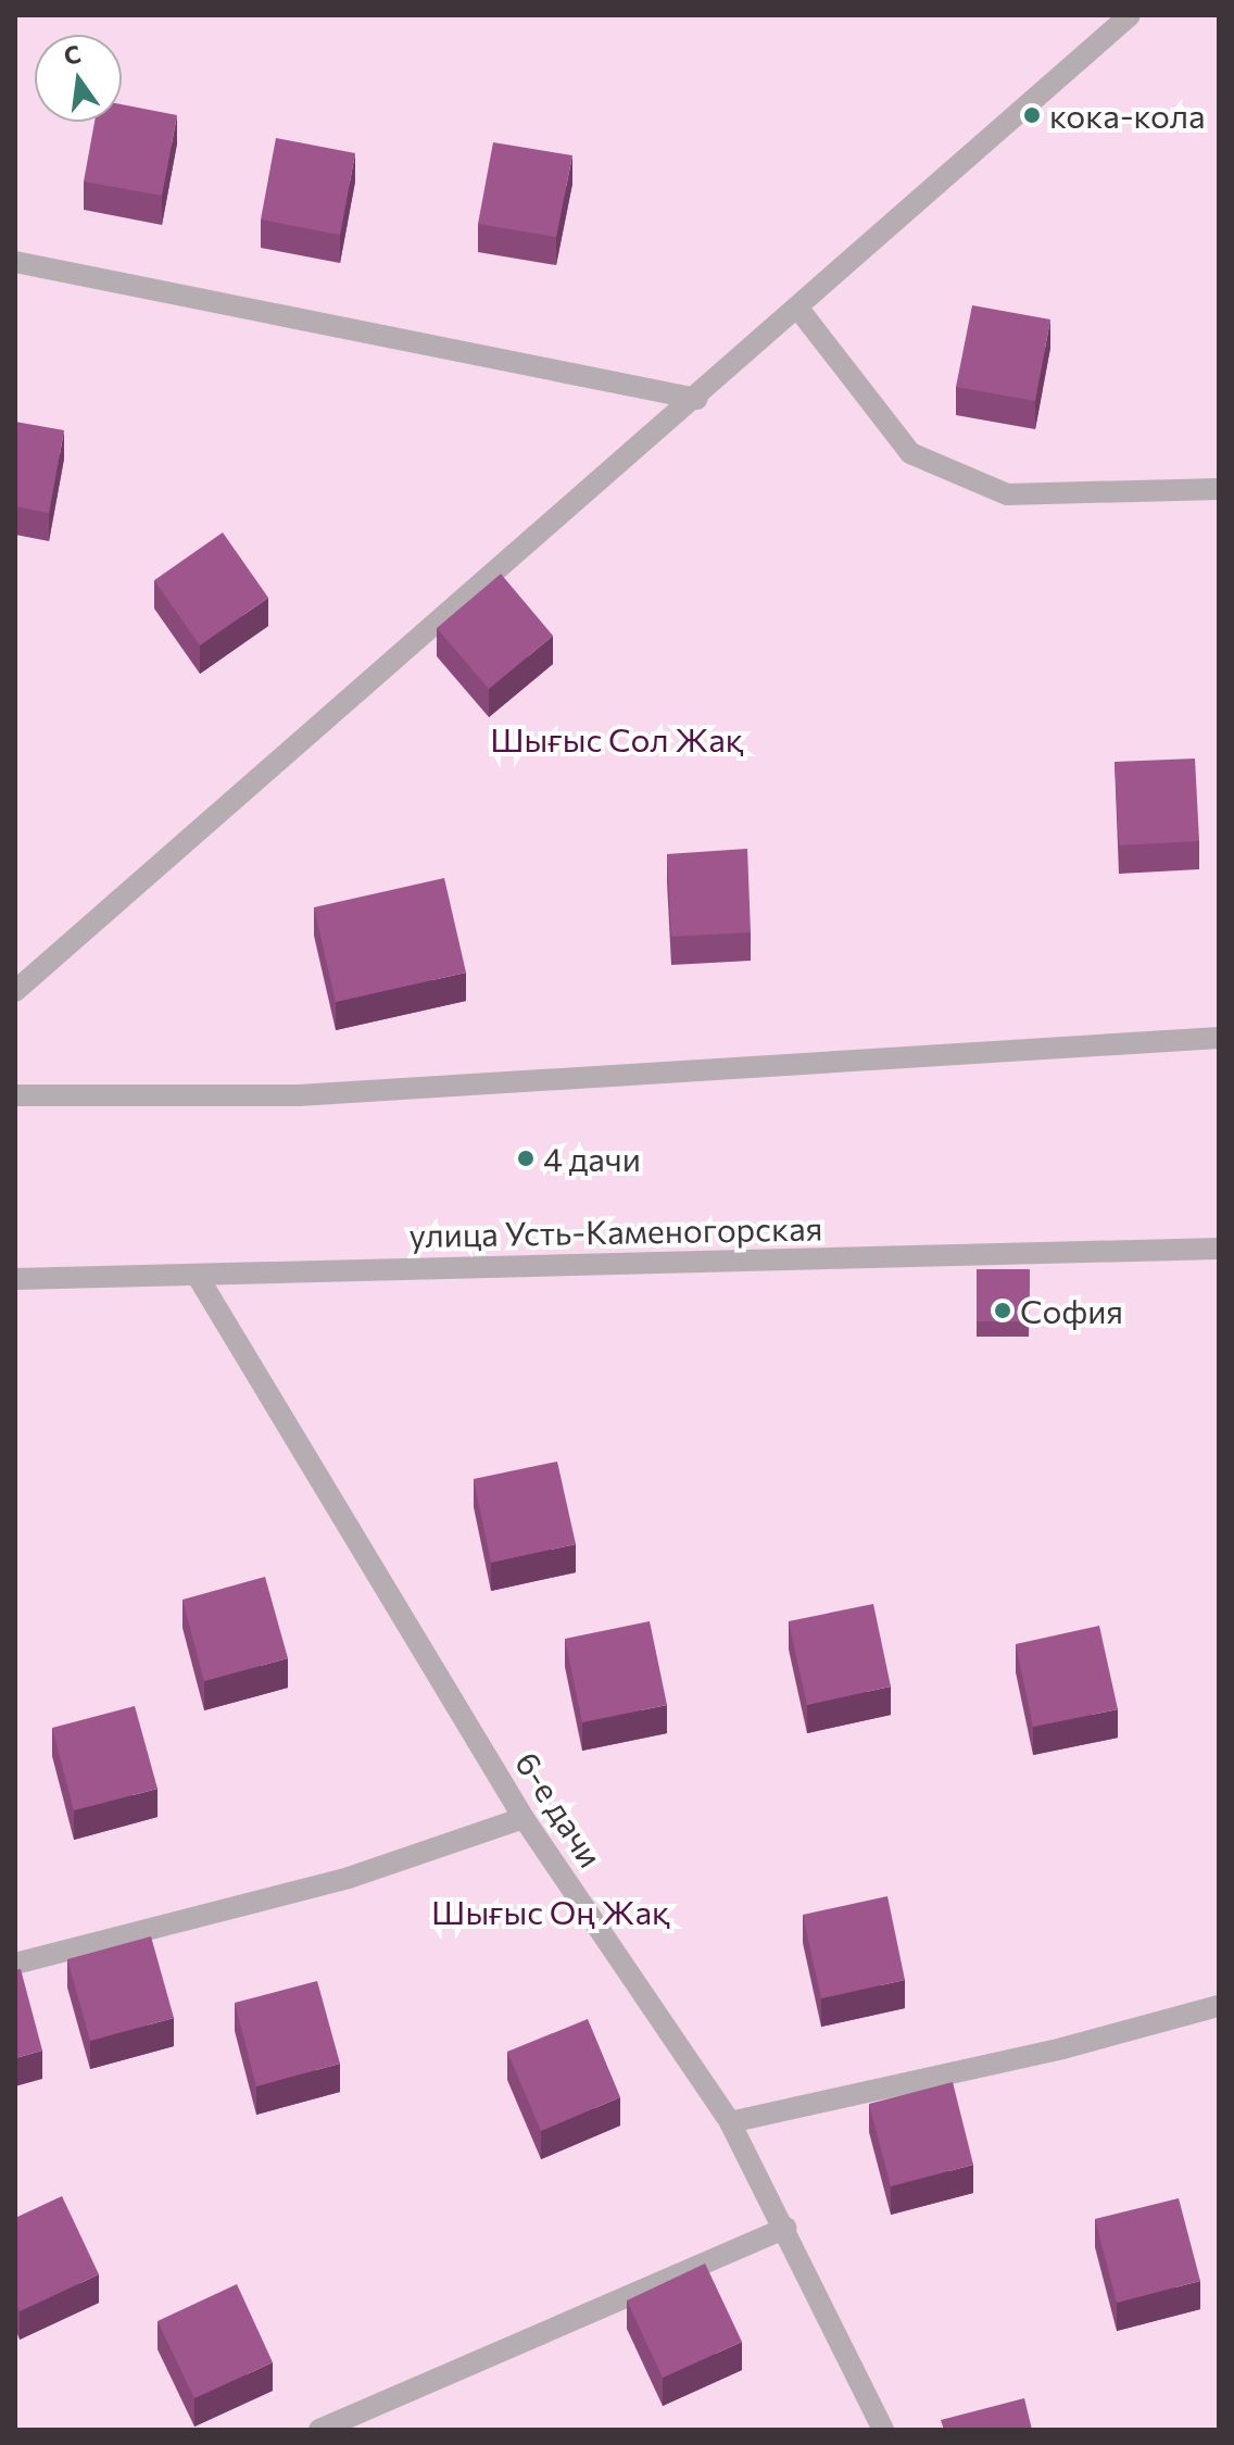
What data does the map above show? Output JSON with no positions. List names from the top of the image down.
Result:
{
  "streets": {
    "street": ["улица Усть-Каменогорская", "6-е дачи"]
  },
  "crossings": [
    ["улица Усть-Каменогорская", "6-е дачи"]
  ],
  "parks": ["Шығыс Сол Жақ", "Шығыс Оң Жақ"],
  "places": ["кока-кола", "4 дачи", "София"],
  "north": "top"
}
